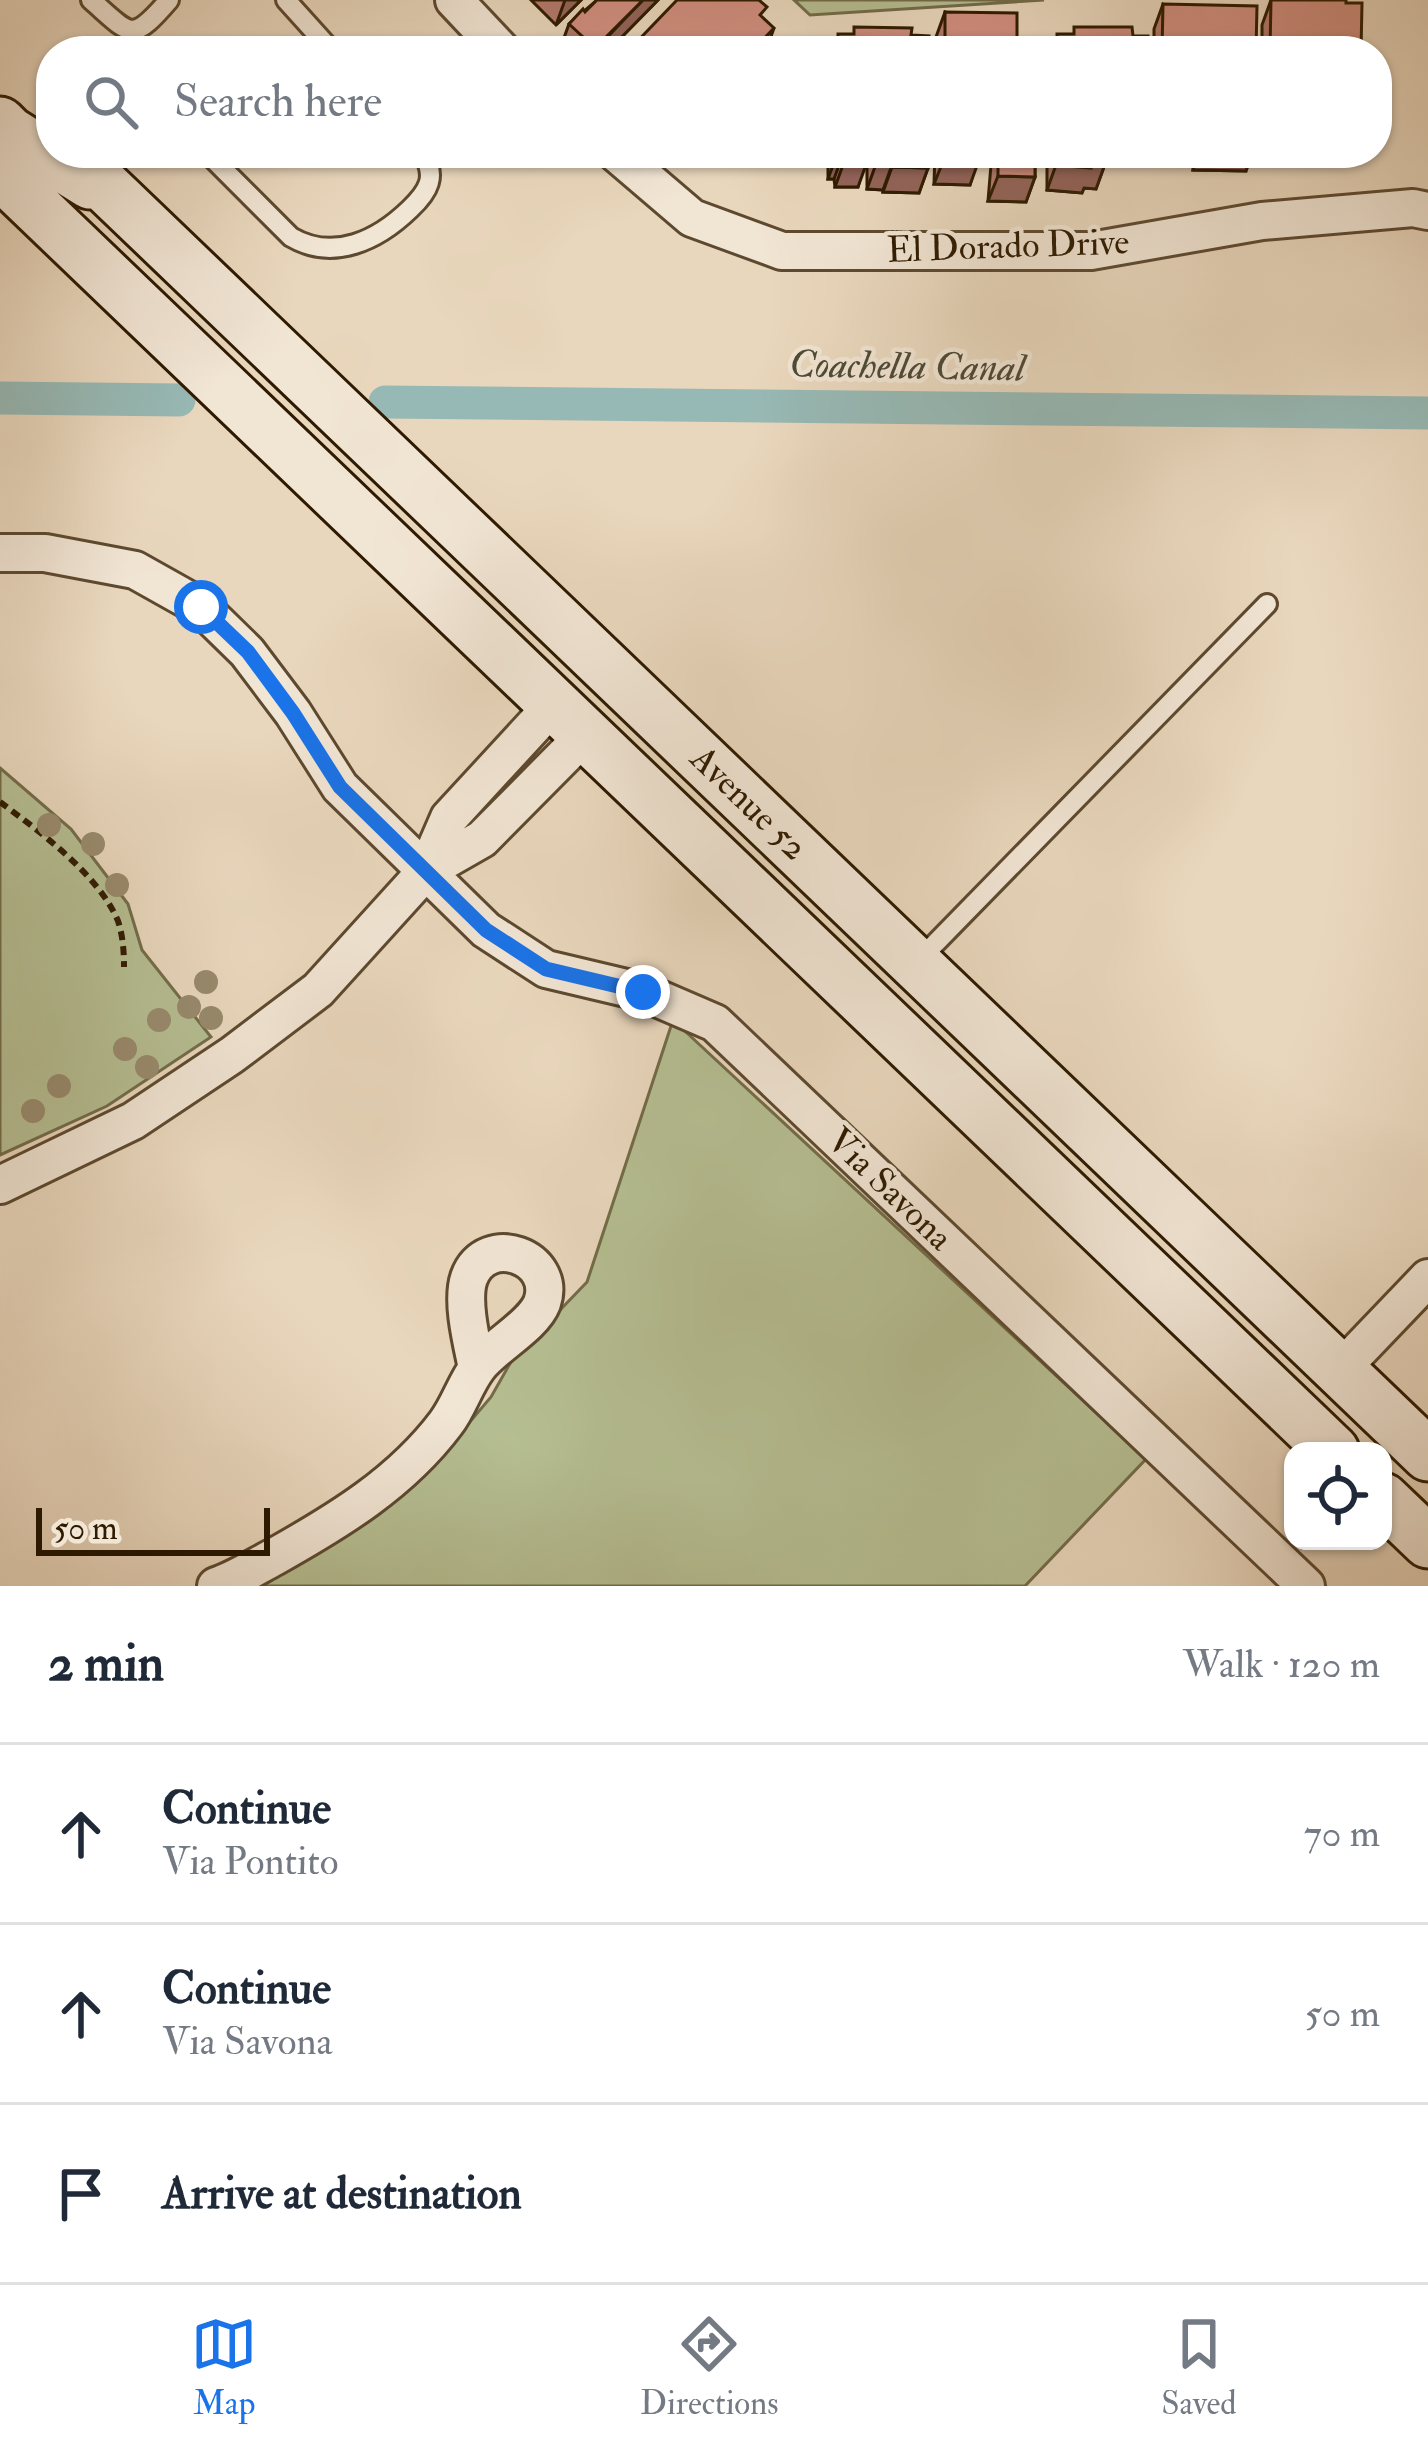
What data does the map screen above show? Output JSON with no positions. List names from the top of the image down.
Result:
{
  "streets": {
    "main road": ["Avenue 52"],
    "street": ["El Dorado Drive", "Via Savona"]
  },
  "water": ["Coachella Canal"],
  "scale_bar": "50 m",
  "page": {
    "search": "Search here",
    "scale": "50 m",
    "heading": ["2 min", "Walk · 120 m"],
    "list": [
      ["Continue", "Via Pontito", "70 m"],
      ["Continue", "Via Savona", "50 m"],
      "Arrive at destination"
    ],
    "nav": ["Map", "Directions", "Saved"]
  }
}
